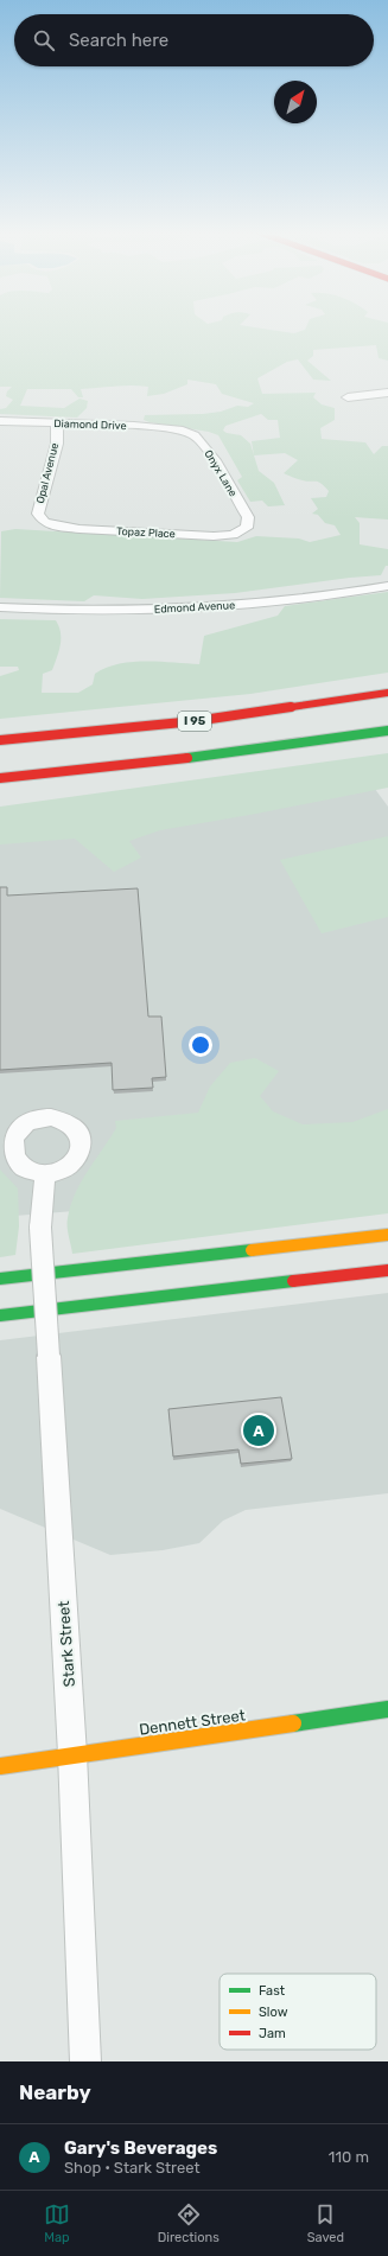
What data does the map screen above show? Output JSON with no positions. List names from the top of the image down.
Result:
{
  "streets": {
    "main road": ["I 95", "Dennett Street"],
    "street": [
      "Diamond Drive",
      "Opal Avenue",
      "Onyx Lane",
      "Topaz Place",
      "Edmond Avenue",
      "Stark Street"
    ]
  },
  "crossings": [
    ["Diamond Drive", "Opal Avenue"],
    ["Diamond Drive", "Onyx Lane"],
    ["Opal Avenue", "Topaz Place"],
    ["Onyx Lane", "Topaz Place"],
    ["Stark Street", "Dennett Street"]
  ],
  "legend": ["Fast", "Slow", "Jam"],
  "north": "top right",
  "page": {
    "search": "Search here",
    "pins": "A",
    "heading": "Nearby",
    "list": [
      {
        "mark": "A",
        "name": "Gary's Beverages",
        "note": "Shop · Stark Street",
        "value": "110 m"
      }
    ],
    "nav": ["Map", "Directions", "Saved"]
  }
}
